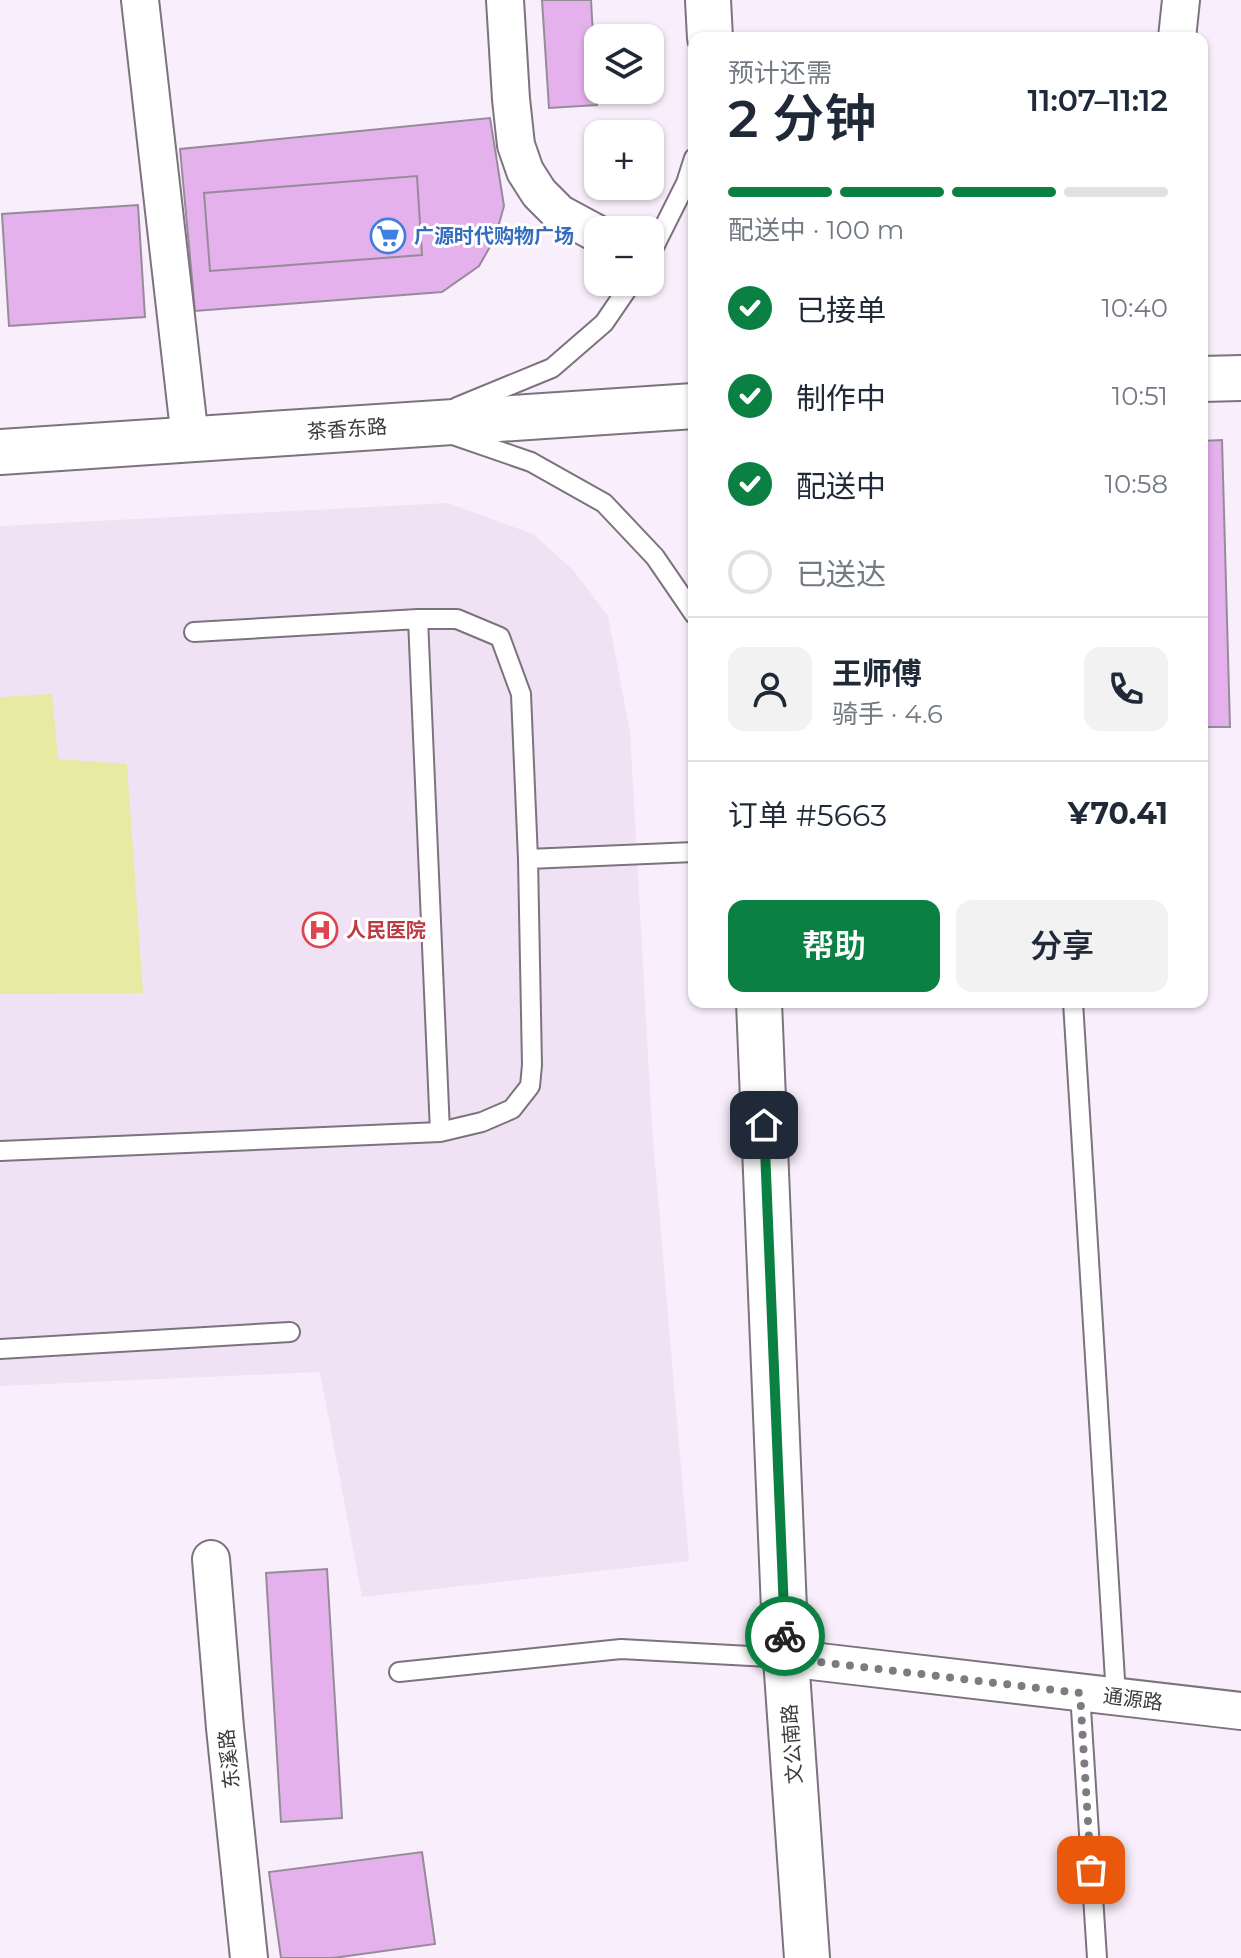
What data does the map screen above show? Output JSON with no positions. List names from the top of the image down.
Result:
{
  "streets": {
    "main road": ["茶香东路", "文公南路"],
    "street": ["通源路", "东溪路"]
  },
  "crossings": [
    ["通源路", "文公南路"]
  ],
  "places": {
    "supermarket": ["广源时代购物广场"],
    "hospital": ["人民医院"]
  },
  "page": {
    "map_buttons": ["+", "−"],
    "heading": ["2 分钟", "预计还需", "11:07–11:12"],
    "panel": [
      "王师傅",
      "骑手 · 4.6",
      "订单 #5663",
      "¥70.41"
    ],
    "bar": "配送中 · 100 m",
    "list": [
      ["已接单", "10:40"],
      ["制作中", "10:51"],
      ["配送中", "10:58"],
      "已送达"
    ],
    "buttons": ["帮助", "分享"]
  }
}
